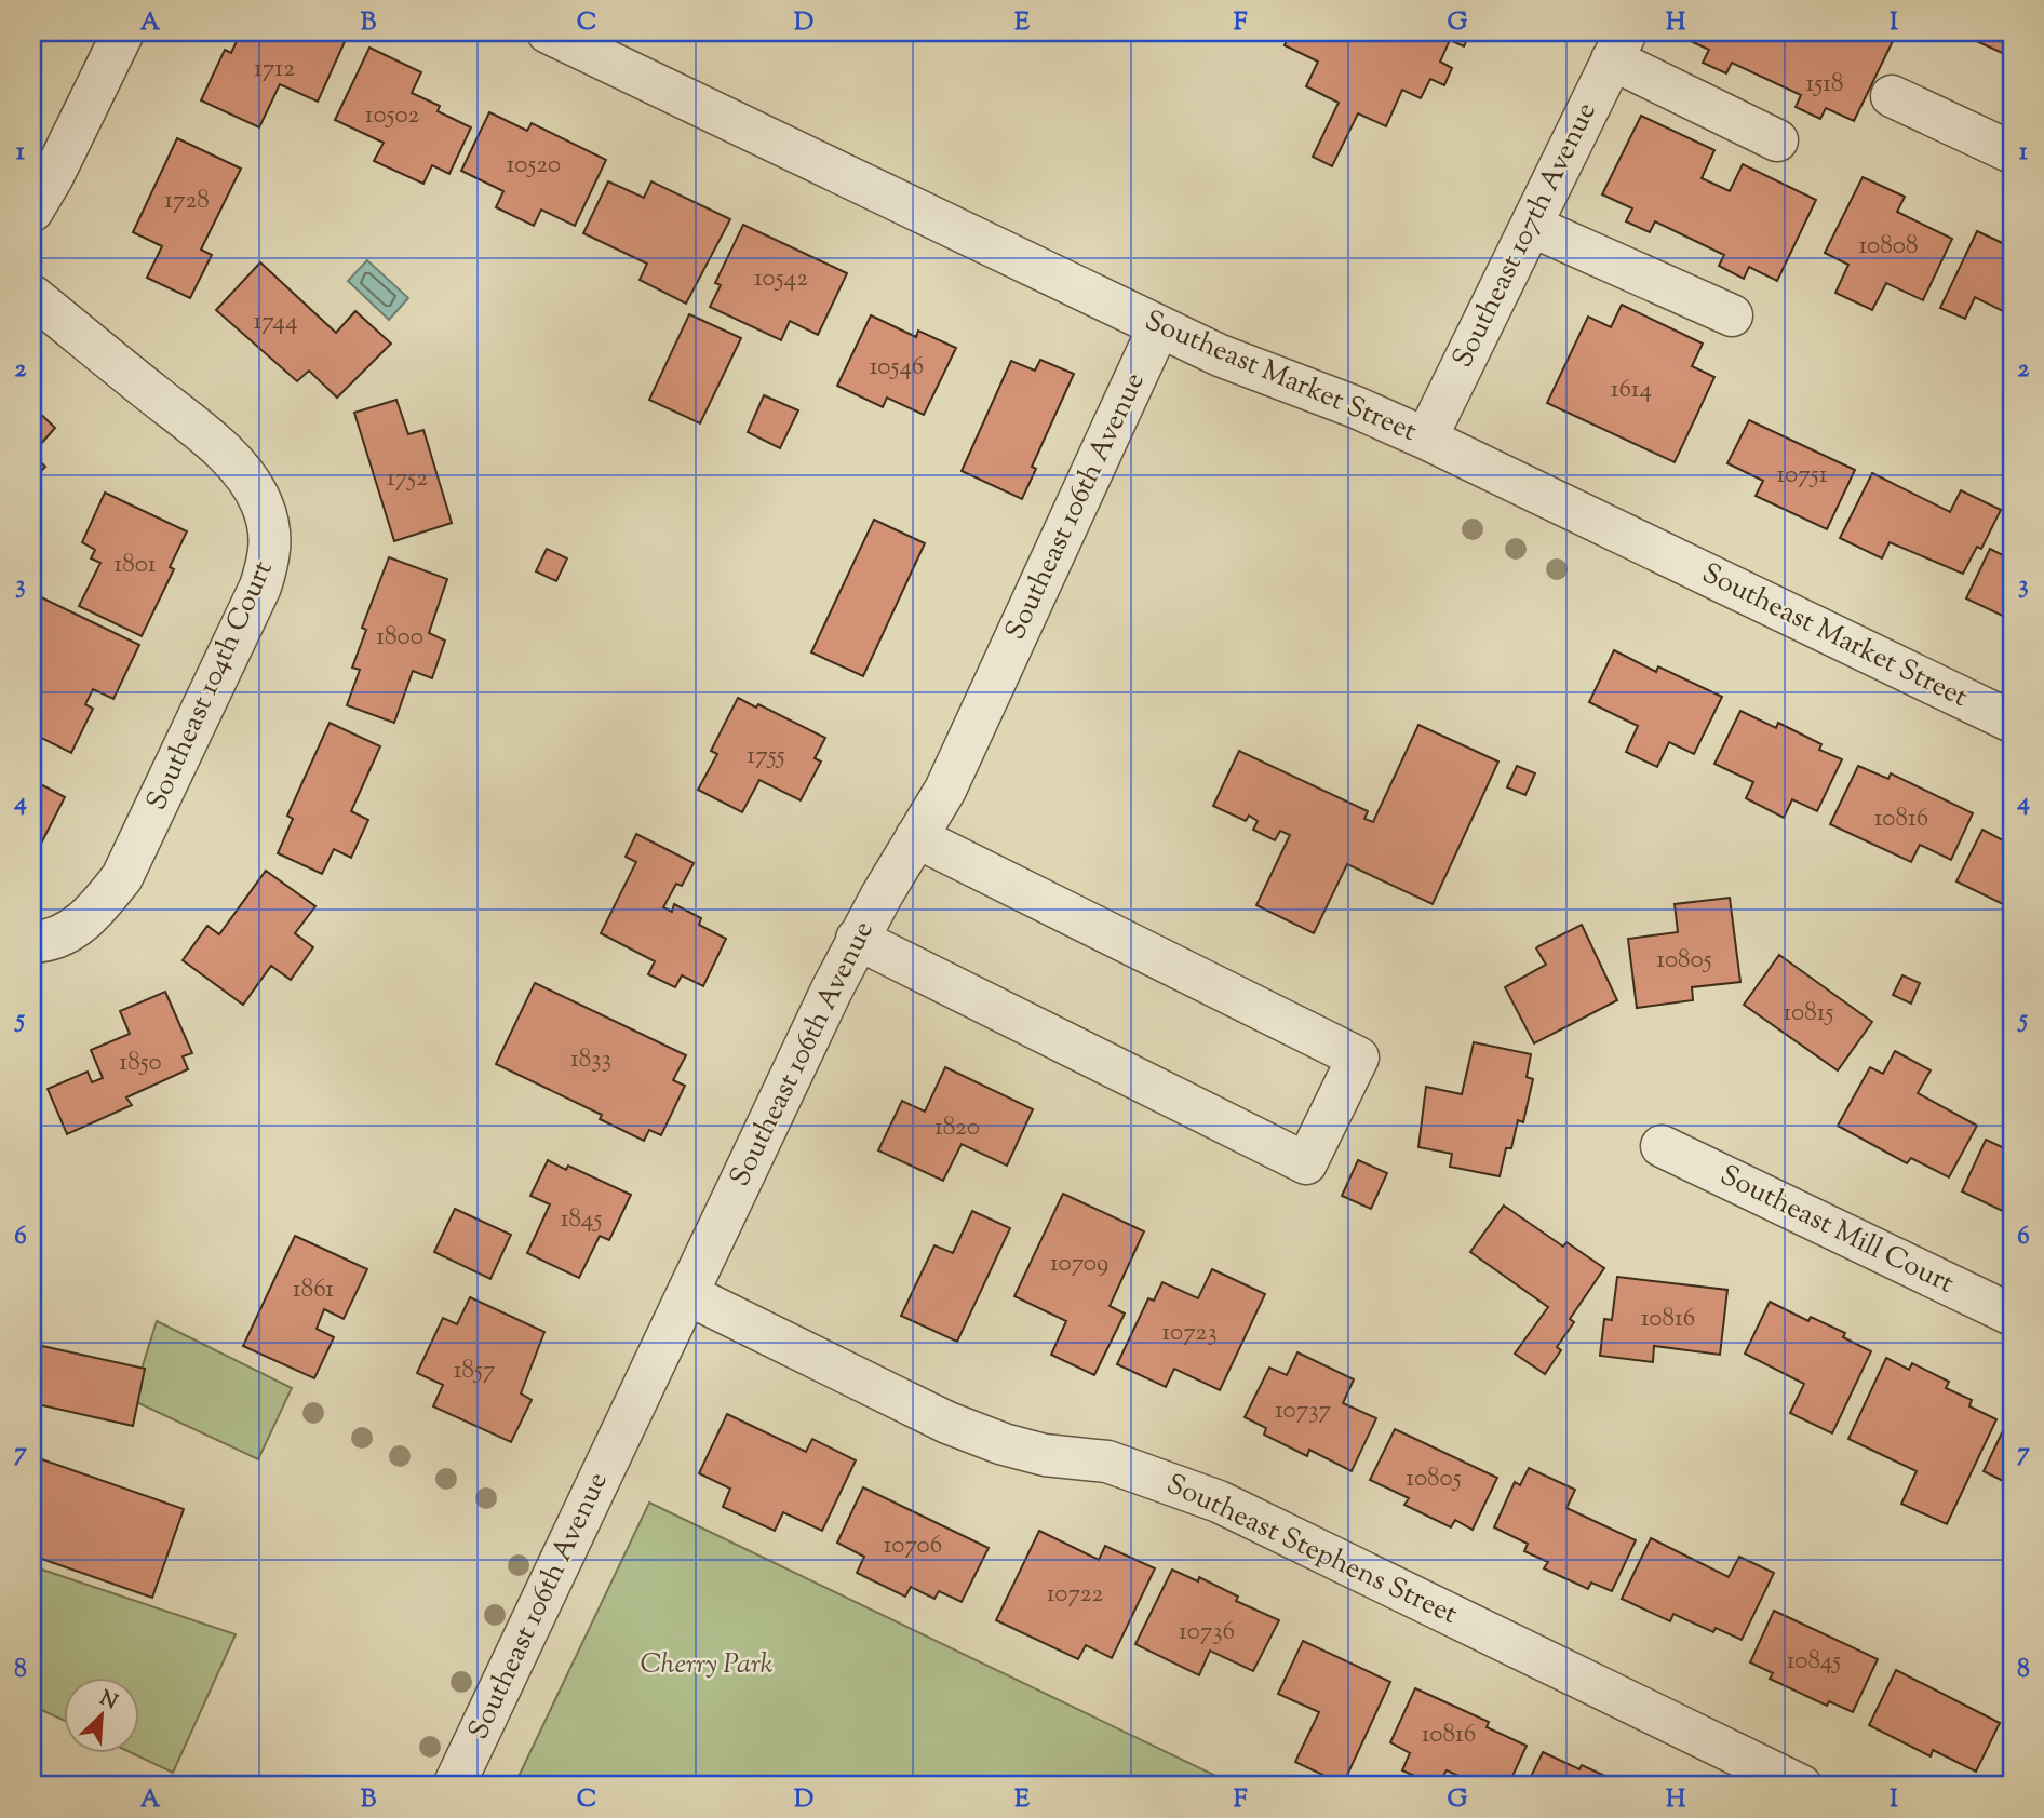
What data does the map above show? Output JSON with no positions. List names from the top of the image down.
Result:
{
  "streets": {
    "street": [
      "Southeast 107th Avenue",
      "Southeast Market Street",
      "Southeast 106th Avenue",
      "Southeast 104th Court",
      "Southeast Mill Court",
      "Southeast Stephens Street"
    ]
  },
  "crossings": [
    ["Southeast 107th Avenue", "Southeast Market Street"],
    ["Southeast Market Street", "Southeast 106th Avenue"],
    ["Southeast 106th Avenue", "Southeast Stephens Street"]
  ],
  "parks": ["Cherry Park"],
  "house_numbers": [
    "1712",
    "1518",
    "10502",
    "10520",
    "1728",
    "10808",
    "10542",
    "1744",
    "10546",
    "1614",
    "10751",
    "1752",
    "1801",
    "1800",
    "1755",
    "10816",
    "10805",
    "10815",
    "1833",
    "1850",
    "1820",
    "1845",
    "10709",
    "1861",
    "10816",
    "10723",
    "1857",
    "10737",
    "10805",
    "10706",
    "10722",
    "10736",
    "10845",
    "10816"
  ],
  "north": "top right",
  "grid": {
    "columns": [
      "A",
      "B",
      "C",
      "D",
      "E",
      "F",
      "G",
      "H",
      "I"
    ],
    "rows": [
      "1",
      "2",
      "3",
      "4",
      "5",
      "6",
      "7",
      "8"
    ]
  }
}
